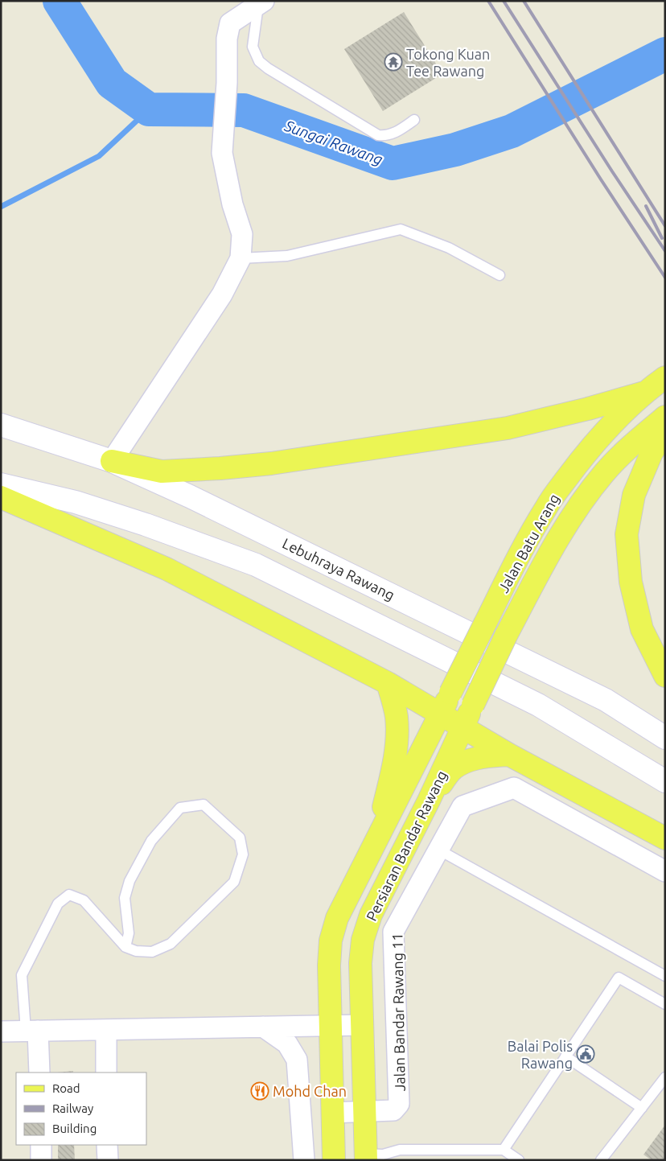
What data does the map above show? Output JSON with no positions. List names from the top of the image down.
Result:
{
  "streets": {
    "main road": ["Jalan Batu Arang", "Persiaran Bandar Rawang"],
    "street": ["Lebuhraya Rawang", "Jalan Bandar Rawang 11"]
  },
  "crossings": [
    ["Jalan Batu Arang", "Persiaran Bandar Rawang"],
    ["Persiaran Bandar Rawang", "Jalan Bandar Rawang 11"]
  ],
  "water": ["Sungai Rawang"],
  "places": {
    "temple": ["Tokong Kuan Tee Rawang"],
    "public building": ["Balai Polis Rawang"],
    "restaurant": ["Mohd Chan"]
  },
  "legend": ["Road", "Railway", "Building"]
}
